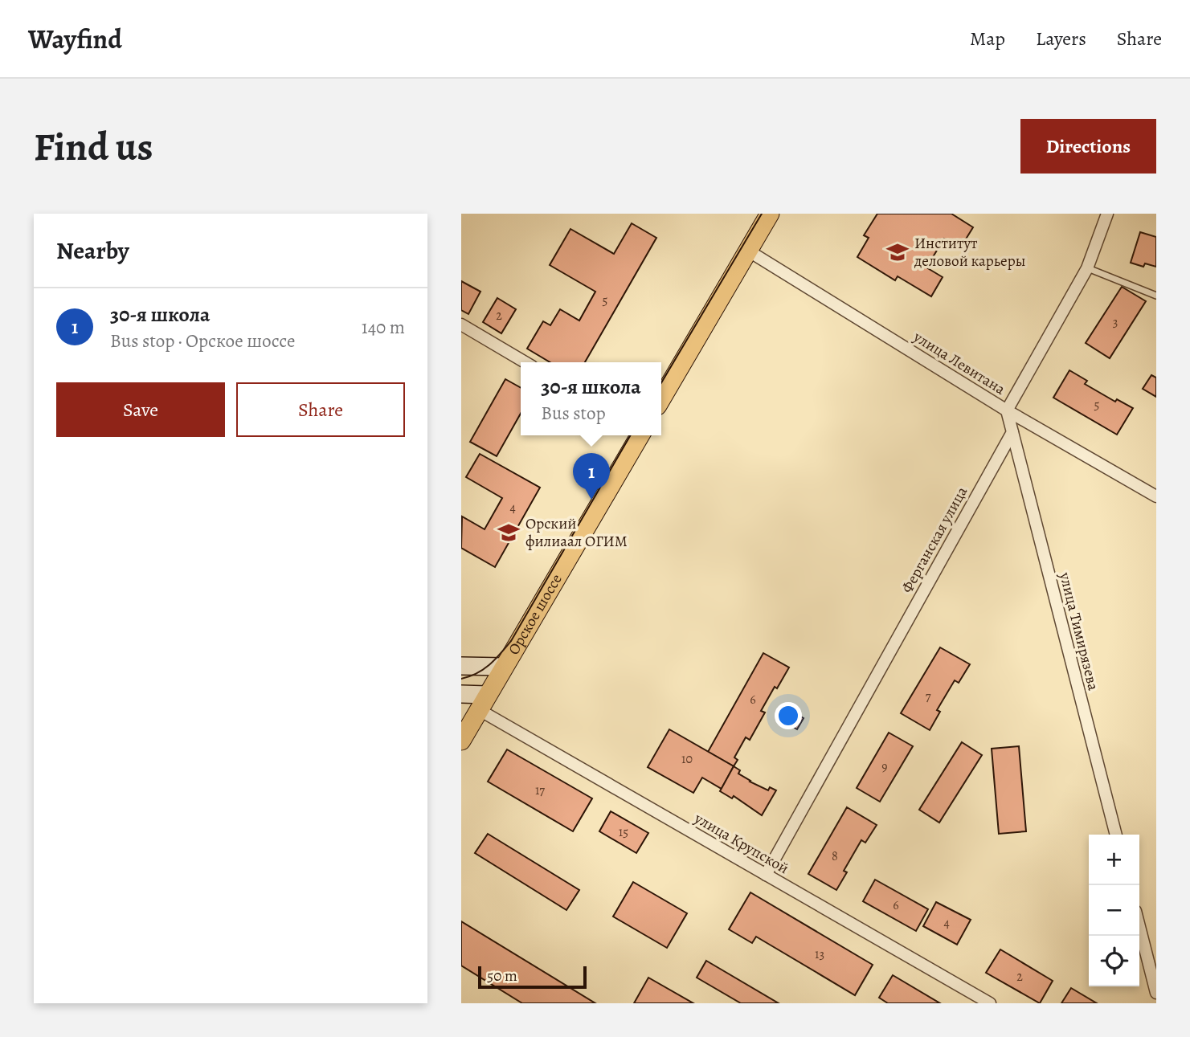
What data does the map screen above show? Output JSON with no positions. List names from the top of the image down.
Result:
{
  "streets": {
    "main road": ["Орское шоссе"],
    "street": [
      "улица Левитана",
      "Ферганская улица",
      "улица Тимирязева",
      "улица Крупской"
    ]
  },
  "crossings": [
    ["Ферганская улица", "улица Тимирязева"],
    ["Ферганская улица", "улица Крупской"],
    ["Орское шоссе", "улица Крупской"]
  ],
  "places": {
    "school or university": ["Институт деловой карьеры", "Орский филиаал ОГИМ"]
  },
  "house_numbers": [
    "5",
    "2",
    "3",
    "5",
    "4",
    "7",
    "6",
    "10",
    "9",
    "17",
    "15",
    "8",
    "6",
    "4",
    "13",
    "2"
  ],
  "scale_bar": "50 m",
  "page": {
    "header": "Wayfind",
    "nav": ["Map", "Layers", "Share"],
    "buttons": [
      "Directions",
      ["Save", "Share"]
    ],
    "title": "Find us",
    "heading": "Nearby",
    "list": [
      {
        "mark": "1",
        "name": "30-я школа",
        "note": "Bus stop · Орское шоссе",
        "value": "140 m"
      }
    ],
    "popup": ["30-я школа", "Bus stop"],
    "pins": "1",
    "map_buttons": ["+", "−"],
    "scale": "50 m"
  }
}
